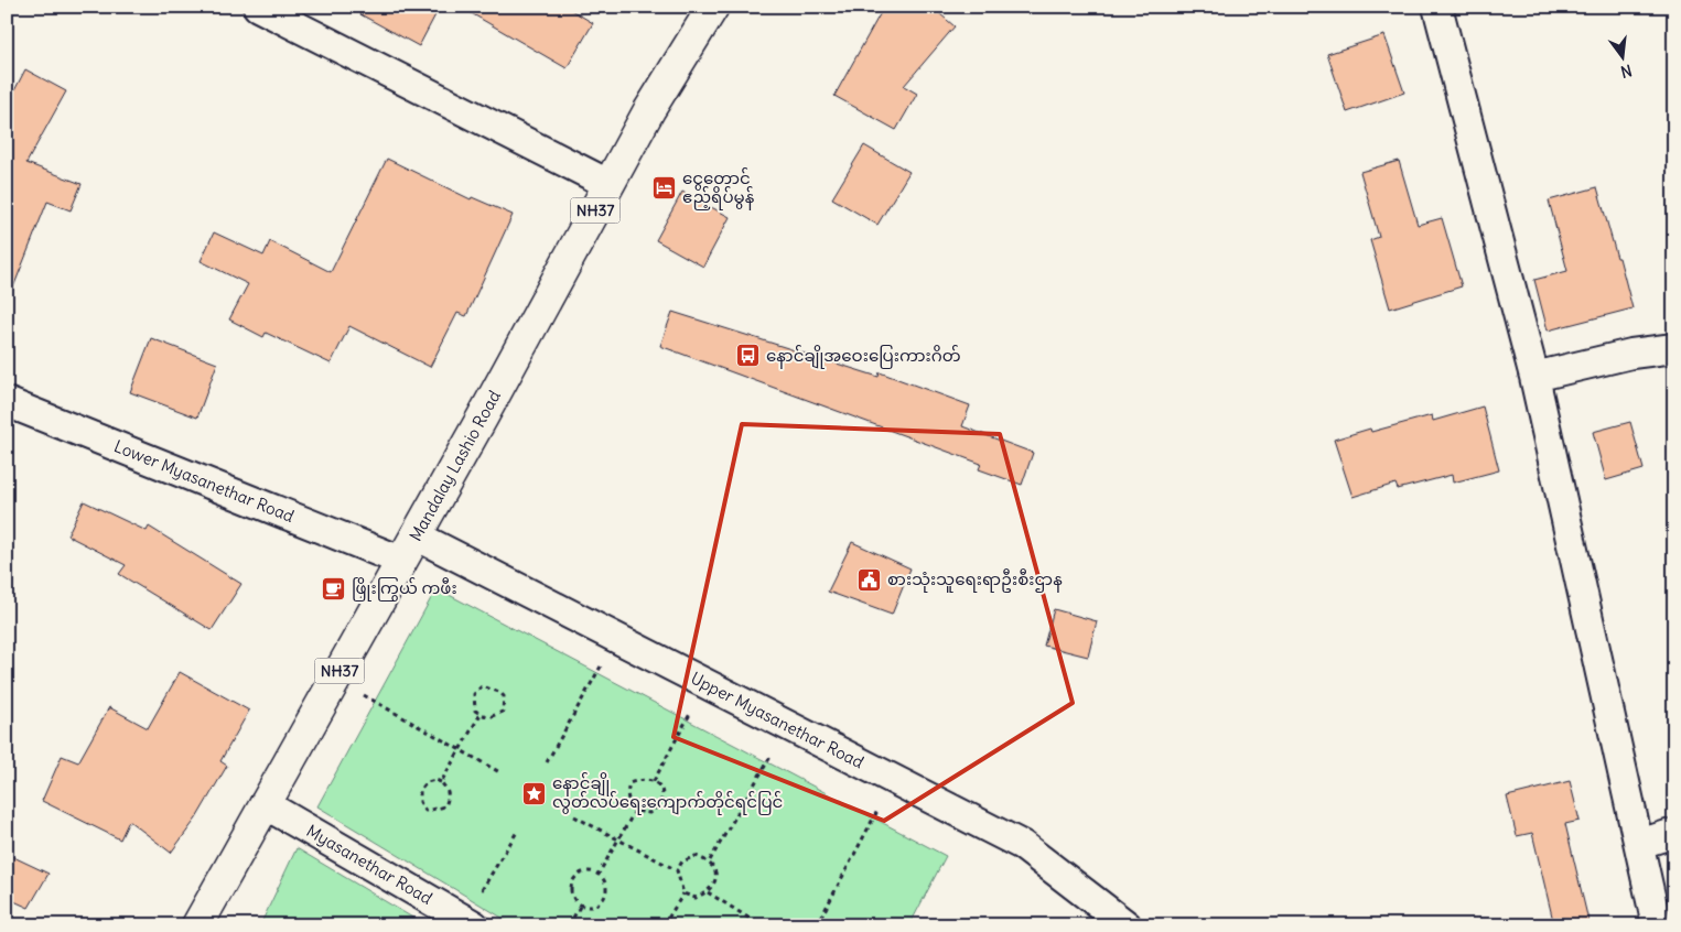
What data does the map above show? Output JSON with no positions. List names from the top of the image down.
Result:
{
  "streets": {
    "highway": ["NH37", "Mandalay Lashio Road"],
    "street": ["Lower Myasanethar Road", "Upper Myasanethar Road", "Myasanethar Road"]
  },
  "crossings": [
    ["Mandalay Lashio Road", "Lower Myasanethar Road"],
    ["Mandalay Lashio Road", "Upper Myasanethar Road"],
    ["Mandalay Lashio Road", "Myasanethar Road"]
  ],
  "places": {
    "hotel": ["ငွေတောင် ဧည့်ရိပ်မွန်"],
    "bus stop": ["နောင်ချိုအဝေးပြေးကားဂိတ်"],
    "public building": ["စားသုံးသူရေးရာဦးစီးဌာန"],
    "cafe": ["ဖြိုးကြွယ် ကဖီး"],
    "place": ["နောင်ချို လွတ်လပ်ရေးကျောက်တိုင်ရင်ပြင်"]
  },
  "north": "bottom"
}
